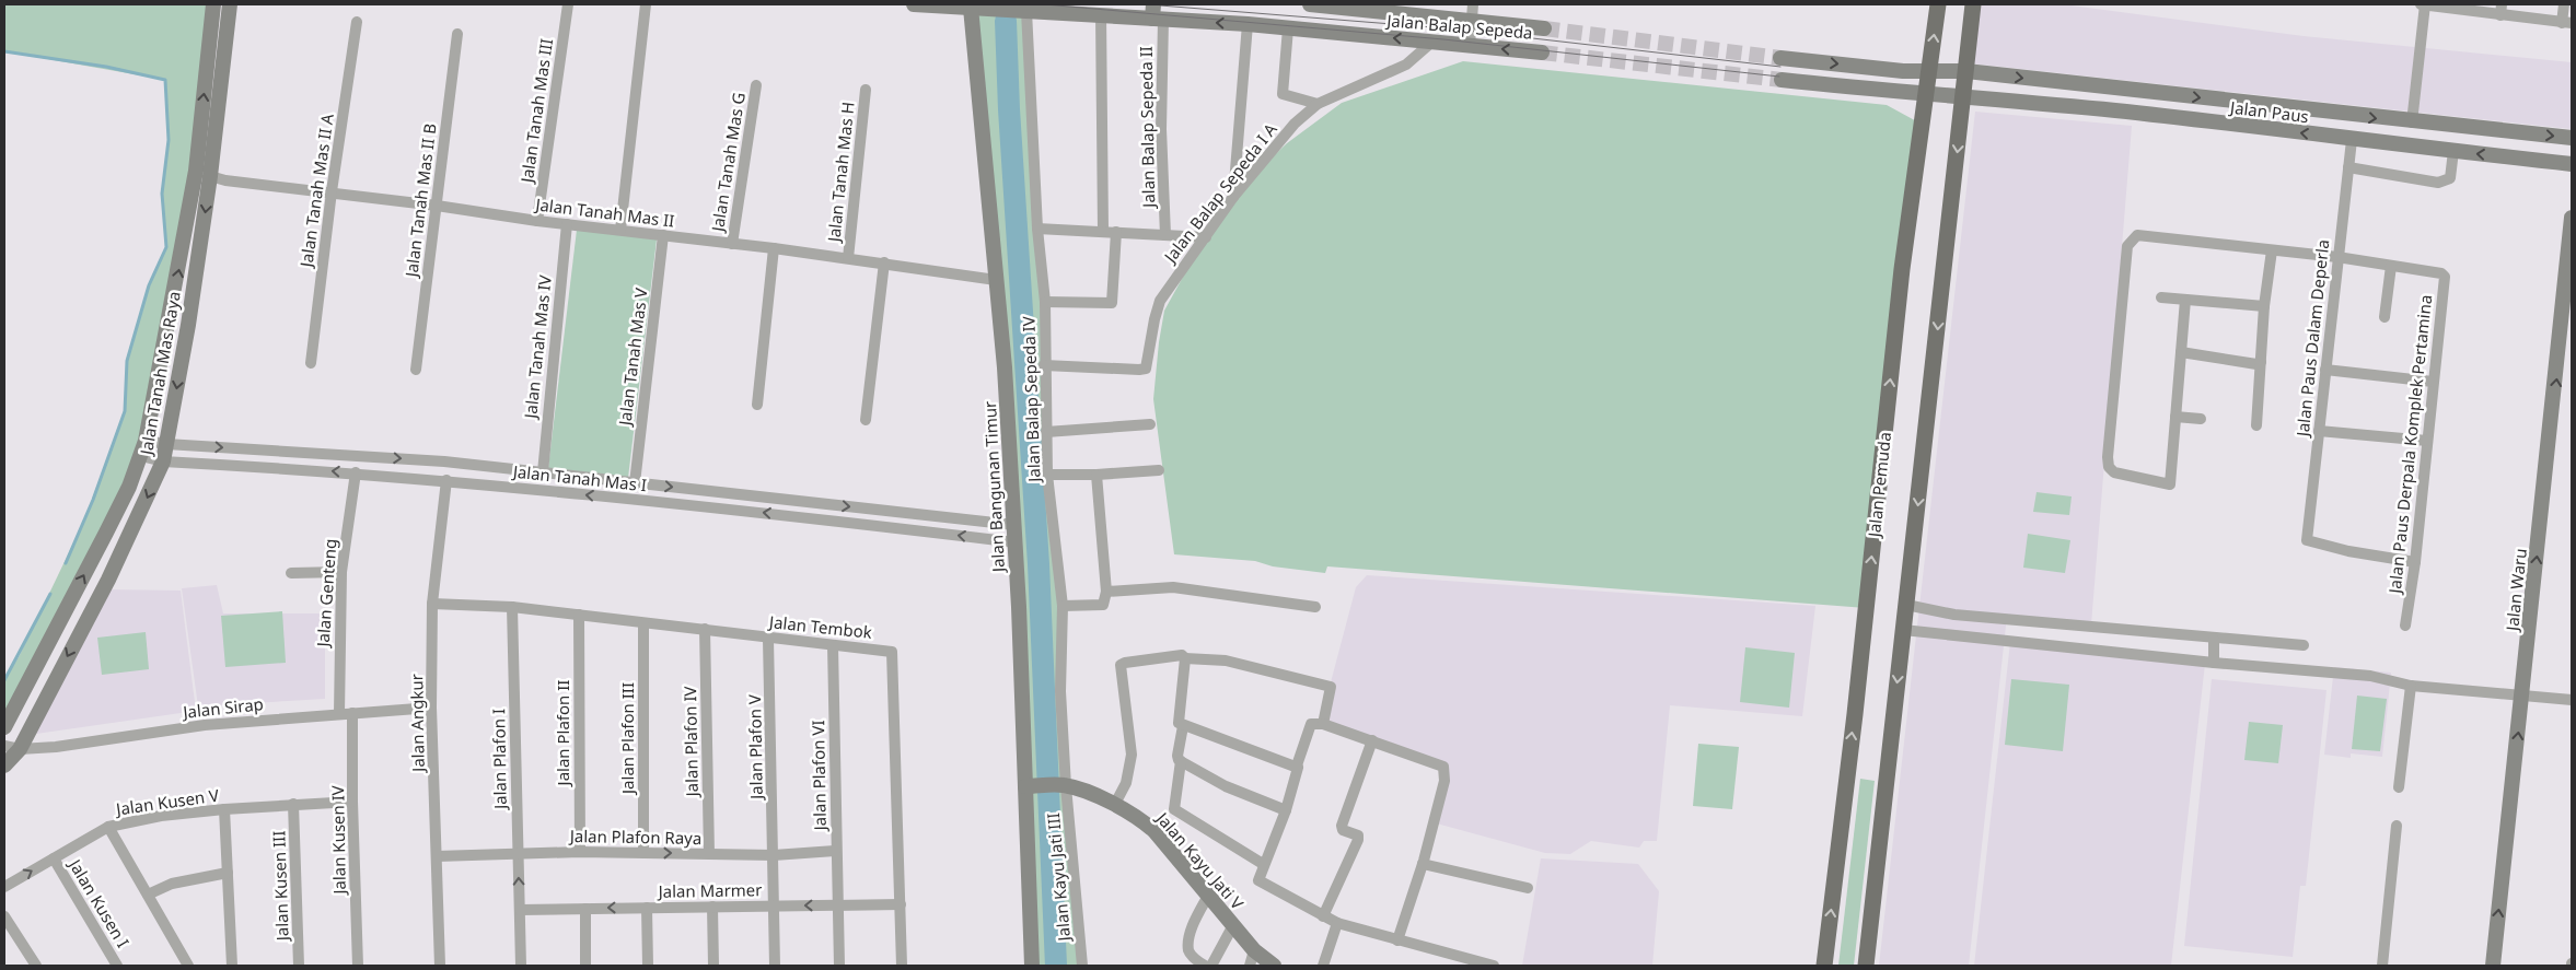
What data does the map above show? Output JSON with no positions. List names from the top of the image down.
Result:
{
  "streets": {
    "main road": [
      "Jalan Balap Sepeda",
      "Jalan Paus",
      "Jalan Tanah Mas Raya",
      "Jalan Pemuda",
      "Jalan Bangunan Timur",
      "Jalan Waru",
      "Jalan Kayu Jati V"
    ],
    "street": [
      "Jalan Tanah Mas III",
      "Jalan Balap Sepeda II",
      "Jalan Tanah Mas G",
      "Jalan Tanah Mas H",
      "Jalan Tanah Mas II A",
      "Jalan Balap Sepeda I A",
      "Jalan Tanah Mas II B",
      "Jalan Tanah Mas II",
      "Jalan Paus Dalam Deperla",
      "Jalan Tanah Mas IV",
      "Jalan Tanah Mas V",
      "Jalan Balap Sepeda IV",
      "Jalan Paus Derpala Komplek Pertamina",
      "Jalan Tanah Mas I",
      "Jalan Genteng",
      "Jalan Tembok",
      "Jalan Sirap",
      "Jalan Angkur",
      "Jalan Plafon II",
      "Jalan Plafon III",
      "Jalan Plafon IV",
      "Jalan Plafon V",
      "Jalan Plafon I",
      "Jalan Plafon VI",
      "Jalan Kusen V",
      "Jalan Plafon Raya",
      "Jalan Kusen IV",
      "Jalan Kayu Jati III",
      "Jalan Kusen III",
      "Jalan Marmer",
      "Jalan Kusen I"
    ]
  },
  "crossings": [
    ["Jalan Balap Sepeda", "Jalan Balap Sepeda II"],
    ["Jalan Balap Sepeda", "Jalan Balap Sepeda I A"],
    ["Jalan Balap Sepeda", "Jalan Balap Sepeda IV"],
    ["Jalan Balap Sepeda", "Jalan Bangunan Timur"],
    ["Jalan Tanah Mas III", "Jalan Tanah Mas II"],
    ["Jalan Paus", "Jalan Paus Dalam Deperla"],
    ["Jalan Tanah Mas G", "Jalan Tanah Mas II"],
    ["Jalan Tanah Mas H", "Jalan Tanah Mas II"],
    ["Jalan Tanah Mas II A", "Jalan Tanah Mas II"],
    ["Jalan Balap Sepeda I A", "Jalan Balap Sepeda IV"],
    ["Jalan Tanah Mas II B", "Jalan Tanah Mas II"],
    ["Jalan Tanah Mas II", "Jalan Tanah Mas IV"],
    ["Jalan Tanah Mas II", "Jalan Tanah Mas V"],
    ["Jalan Tanah Mas II", "Jalan Tanah Mas Raya"],
    ["Jalan Tanah Mas II", "Jalan Bangunan Timur"],
    ["Jalan Paus Dalam Deperla", "Jalan Paus Derpala Komplek Pertamina"],
    ["Jalan Tanah Mas IV", "Jalan Tanah Mas I"],
    ["Jalan Tanah Mas V", "Jalan Tanah Mas I"],
    ["Jalan Tanah Mas Raya", "Jalan Tanah Mas I"],
    ["Jalan Tanah Mas Raya", "Jalan Sirap"],
    ["Jalan Balap Sepeda IV", "Jalan Kayu Jati V"],
    ["Jalan Balap Sepeda IV", "Jalan Kayu Jati III"],
    ["Jalan Tanah Mas I", "Jalan Bangunan Timur"],
    ["Jalan Tanah Mas I", "Jalan Genteng"],
    ["Jalan Tanah Mas I", "Jalan Angkur"],
    ["Jalan Bangunan Timur", "Jalan Kayu Jati V"],
    ["Jalan Genteng", "Jalan Sirap"],
    ["Jalan Tembok", "Jalan Angkur"],
    ["Jalan Tembok", "Jalan Plafon II"],
    ["Jalan Tembok", "Jalan Plafon III"],
    ["Jalan Tembok", "Jalan Plafon IV"],
    ["Jalan Tembok", "Jalan Plafon V"],
    ["Jalan Tembok", "Jalan Plafon I"],
    ["Jalan Tembok", "Jalan Plafon VI"],
    ["Jalan Tembok", "Jalan Marmer"],
    ["Jalan Sirap", "Jalan Angkur"],
    ["Jalan Sirap", "Jalan Kusen IV"],
    ["Jalan Angkur", "Jalan Plafon Raya"],
    ["Jalan Plafon II", "Jalan Plafon Raya"],
    ["Jalan Plafon III", "Jalan Plafon Raya"],
    ["Jalan Plafon IV", "Jalan Plafon Raya"],
    ["Jalan Plafon V", "Jalan Plafon Raya"],
    ["Jalan Plafon V", "Jalan Marmer"],
    ["Jalan Plafon I", "Jalan Plafon Raya"],
    ["Jalan Plafon I", "Jalan Marmer"],
    ["Jalan Plafon VI", "Jalan Plafon Raya"],
    ["Jalan Plafon VI", "Jalan Marmer"],
    ["Jalan Kusen V", "Jalan Kusen IV"],
    ["Jalan Kusen V", "Jalan Kusen III"],
    ["Jalan Kusen V", "Jalan Kusen I"],
    ["Jalan Kayu Jati V", "Jalan Kayu Jati III"]
  ],
  "one_way": ["Jalan Waru"]
}
